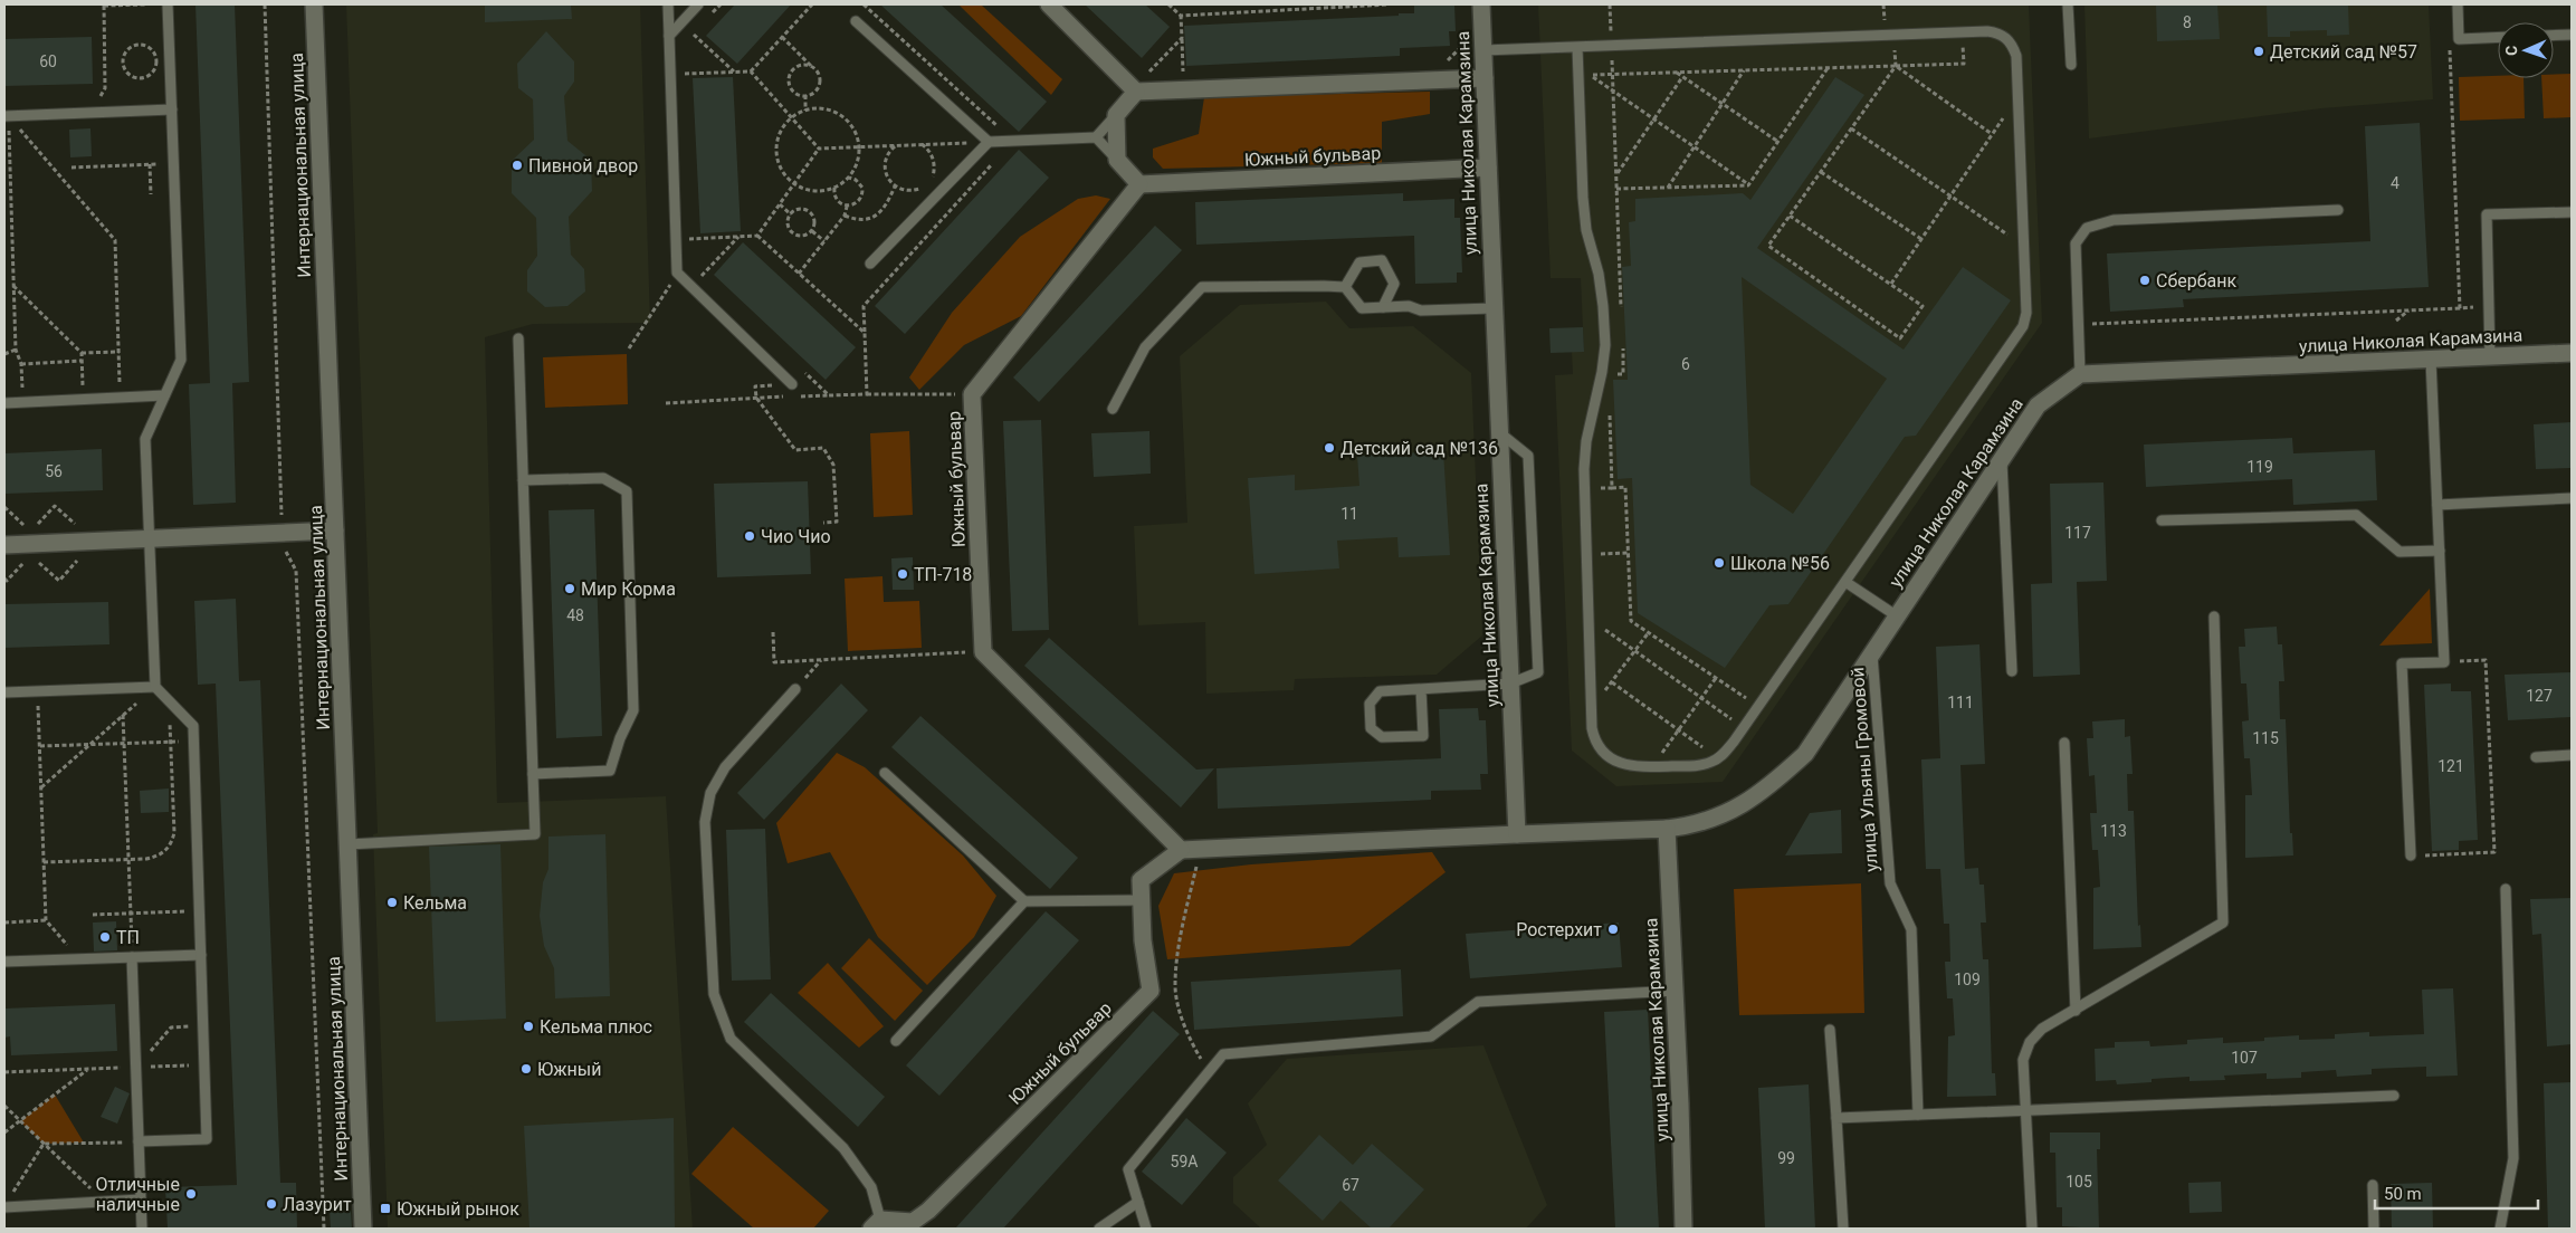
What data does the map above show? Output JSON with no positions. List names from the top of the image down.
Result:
{
  "streets": {
    "street": ["улица Николая Карамзина", "Южный бульвар", "Интернациональная улица"],
    "lane": ["улица Ульяны Громовой"]
  },
  "crossings": [
    ["улица Николая Карамзина", "Южный бульвар"],
    ["улица Николая Карамзина", "улица Ульяны Громовой"]
  ],
  "places": {
    "other": [
      "Детский сад №57",
      "Пивной двор",
      "Сбербанк",
      "Детский сад №136",
      "Чио Чио",
      "Школа №56",
      "ТП-718",
      "Мир Корма",
      "Кельма",
      "Ростерхит",
      "ТП",
      "Кельма плюс",
      "Южный",
      "Отличные наличные",
      "Лазурит"
    ],
    "transit": ["Южный рынок"]
  },
  "house_numbers": [
    "8",
    "60",
    "4",
    "6",
    "119",
    "56",
    "11",
    "117",
    "48",
    "127",
    "111",
    "115",
    "121",
    "113",
    "109",
    "107",
    "99",
    "59А",
    "105",
    "67"
  ],
  "scale_bar": "50 m",
  "north": "left"
}
